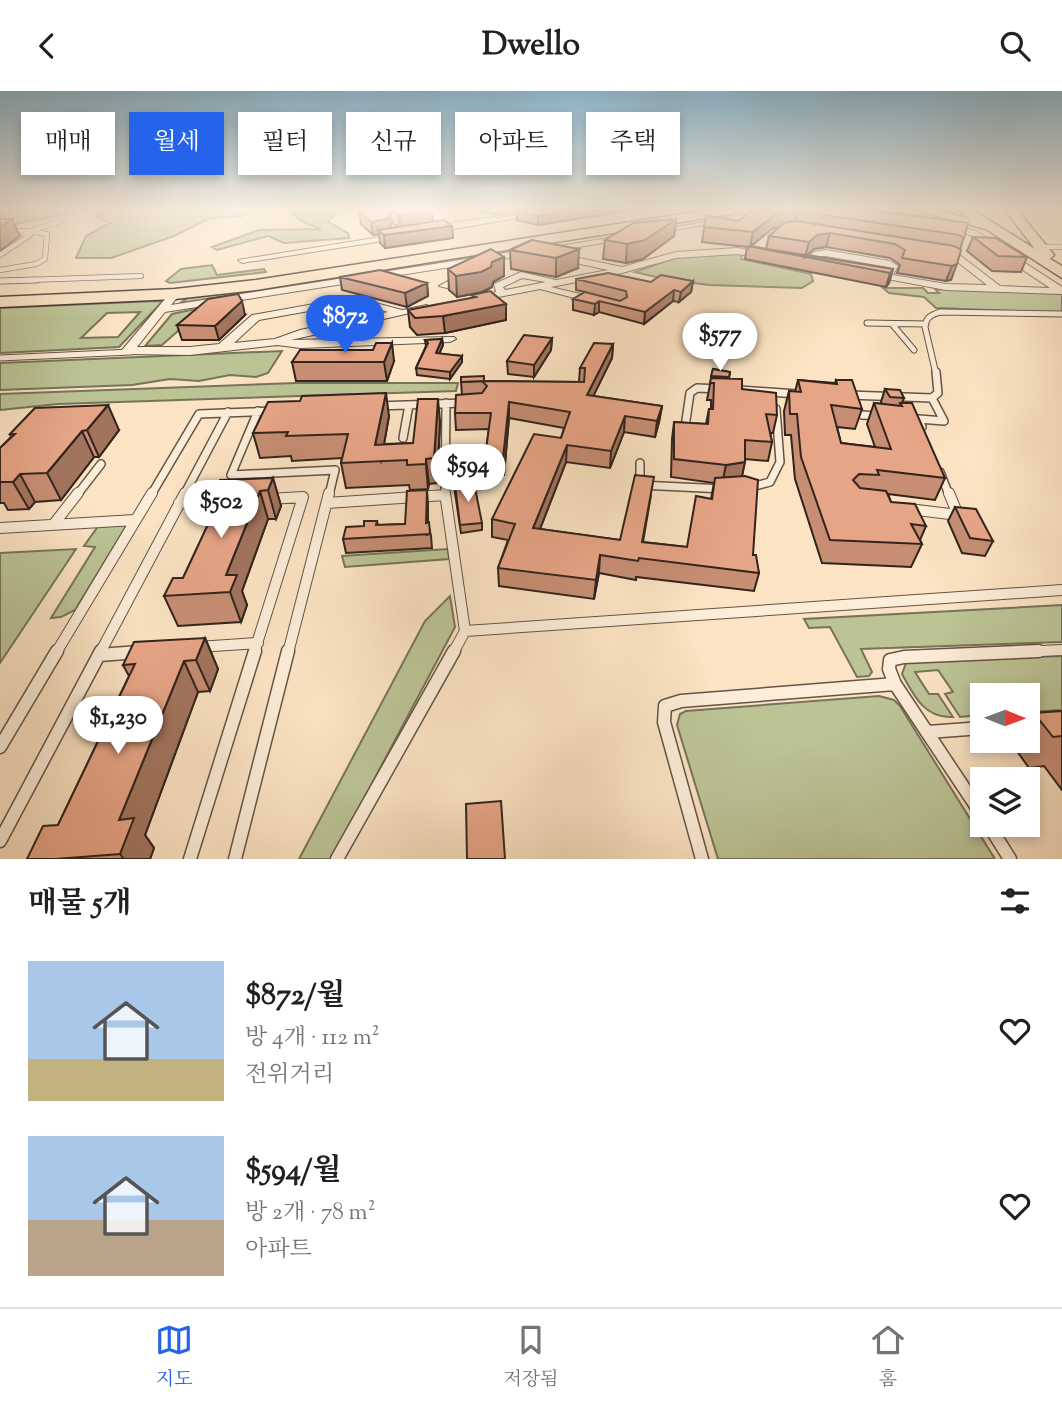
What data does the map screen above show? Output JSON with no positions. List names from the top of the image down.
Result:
{
  "north": "right",
  "page": {
    "header": "Dwello",
    "chip": [
      "매매",
      "월세",
      "필터",
      "신규",
      "아파트",
      "주택"
    ],
    "price": [
      "$872",
      "$577",
      "$594",
      "$502",
      "$1,230"
    ],
    "heading": "매물 5개",
    "list": [
      {
        "name": "$872/월",
        "note": "방 4개 · 112 m² · 전위거리"
      },
      {
        "name": "$594/월",
        "note": "방 2개 · 78 m² · 아파트"
      }
    ],
    "tabs": ["지도", "저장됨", "홈"]
  }
}
